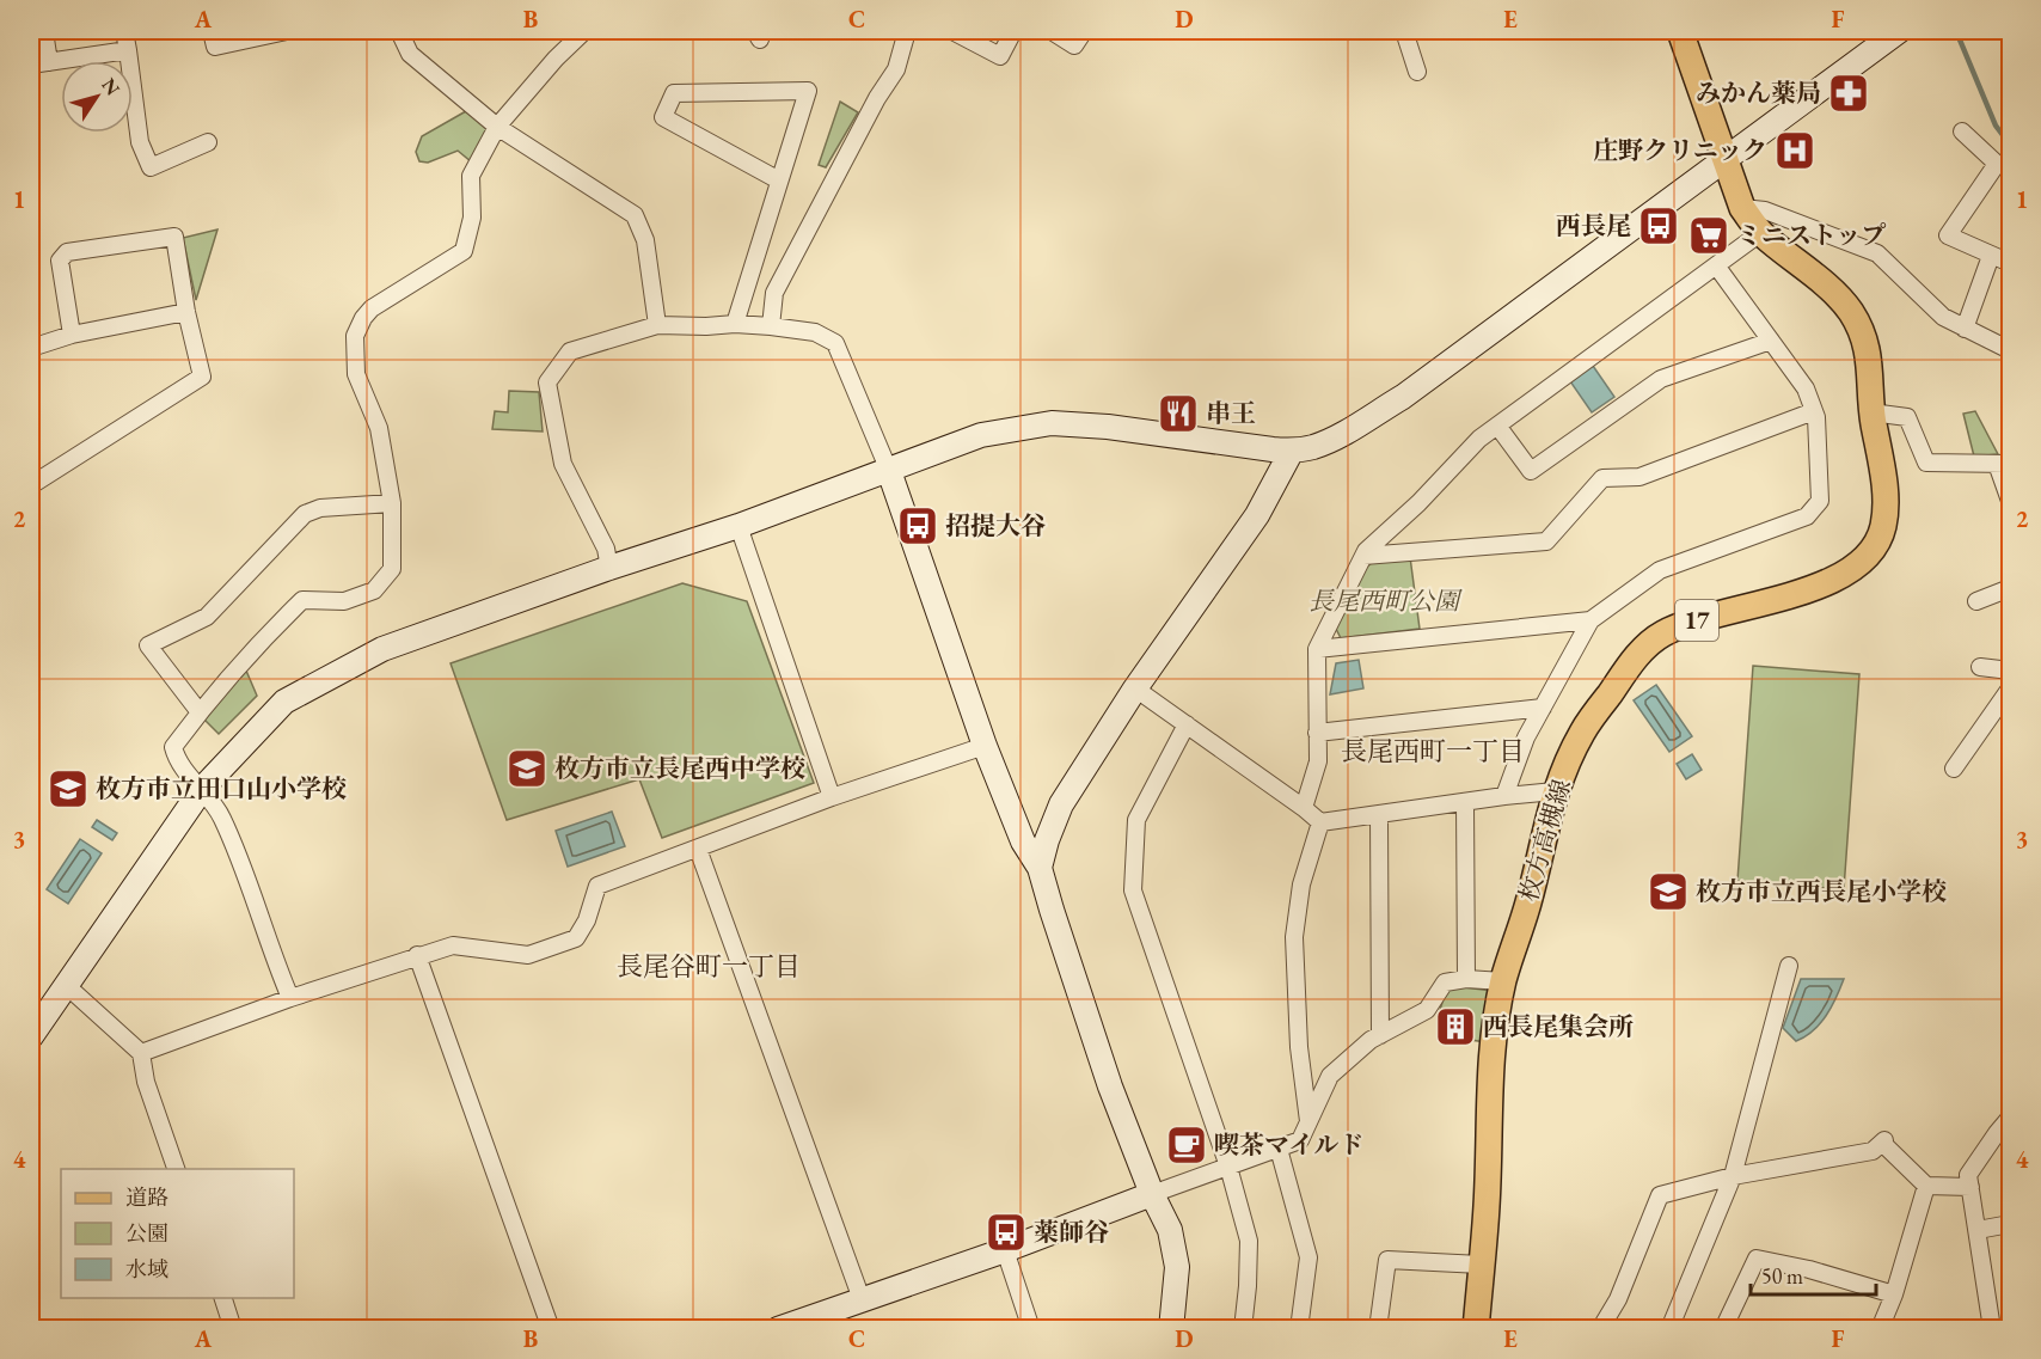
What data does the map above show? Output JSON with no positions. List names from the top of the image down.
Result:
{
  "streets": {
    "main road": ["17", "枚方高槻線"]
  },
  "districts": ["長尾西町一丁目", "長尾谷町一丁目"],
  "parks": ["長尾西町公園"],
  "places": {
    "pharmacy": ["みかん薬局"],
    "hospital": ["庄野クリニック"],
    "bus stop": ["西長尾", "招提大谷", "薬師谷"],
    "supermarket": ["ミニストップ"],
    "restaurant": ["串王"],
    "school or university": ["枚方市立長尾西中学校", "枚方市立田口山小学校", "枚方市立西長尾小学校"],
    "building": ["西長尾集会所"],
    "cafe": ["喫茶マイルド"]
  },
  "legend": ["道路", "公園", "水域"],
  "scale_bar": "50 m",
  "north": "top right",
  "grid": {
    "columns": [
      "A",
      "B",
      "C",
      "D",
      "E",
      "F"
    ],
    "rows": [
      "1",
      "2",
      "3",
      "4"
    ]
  }
}
